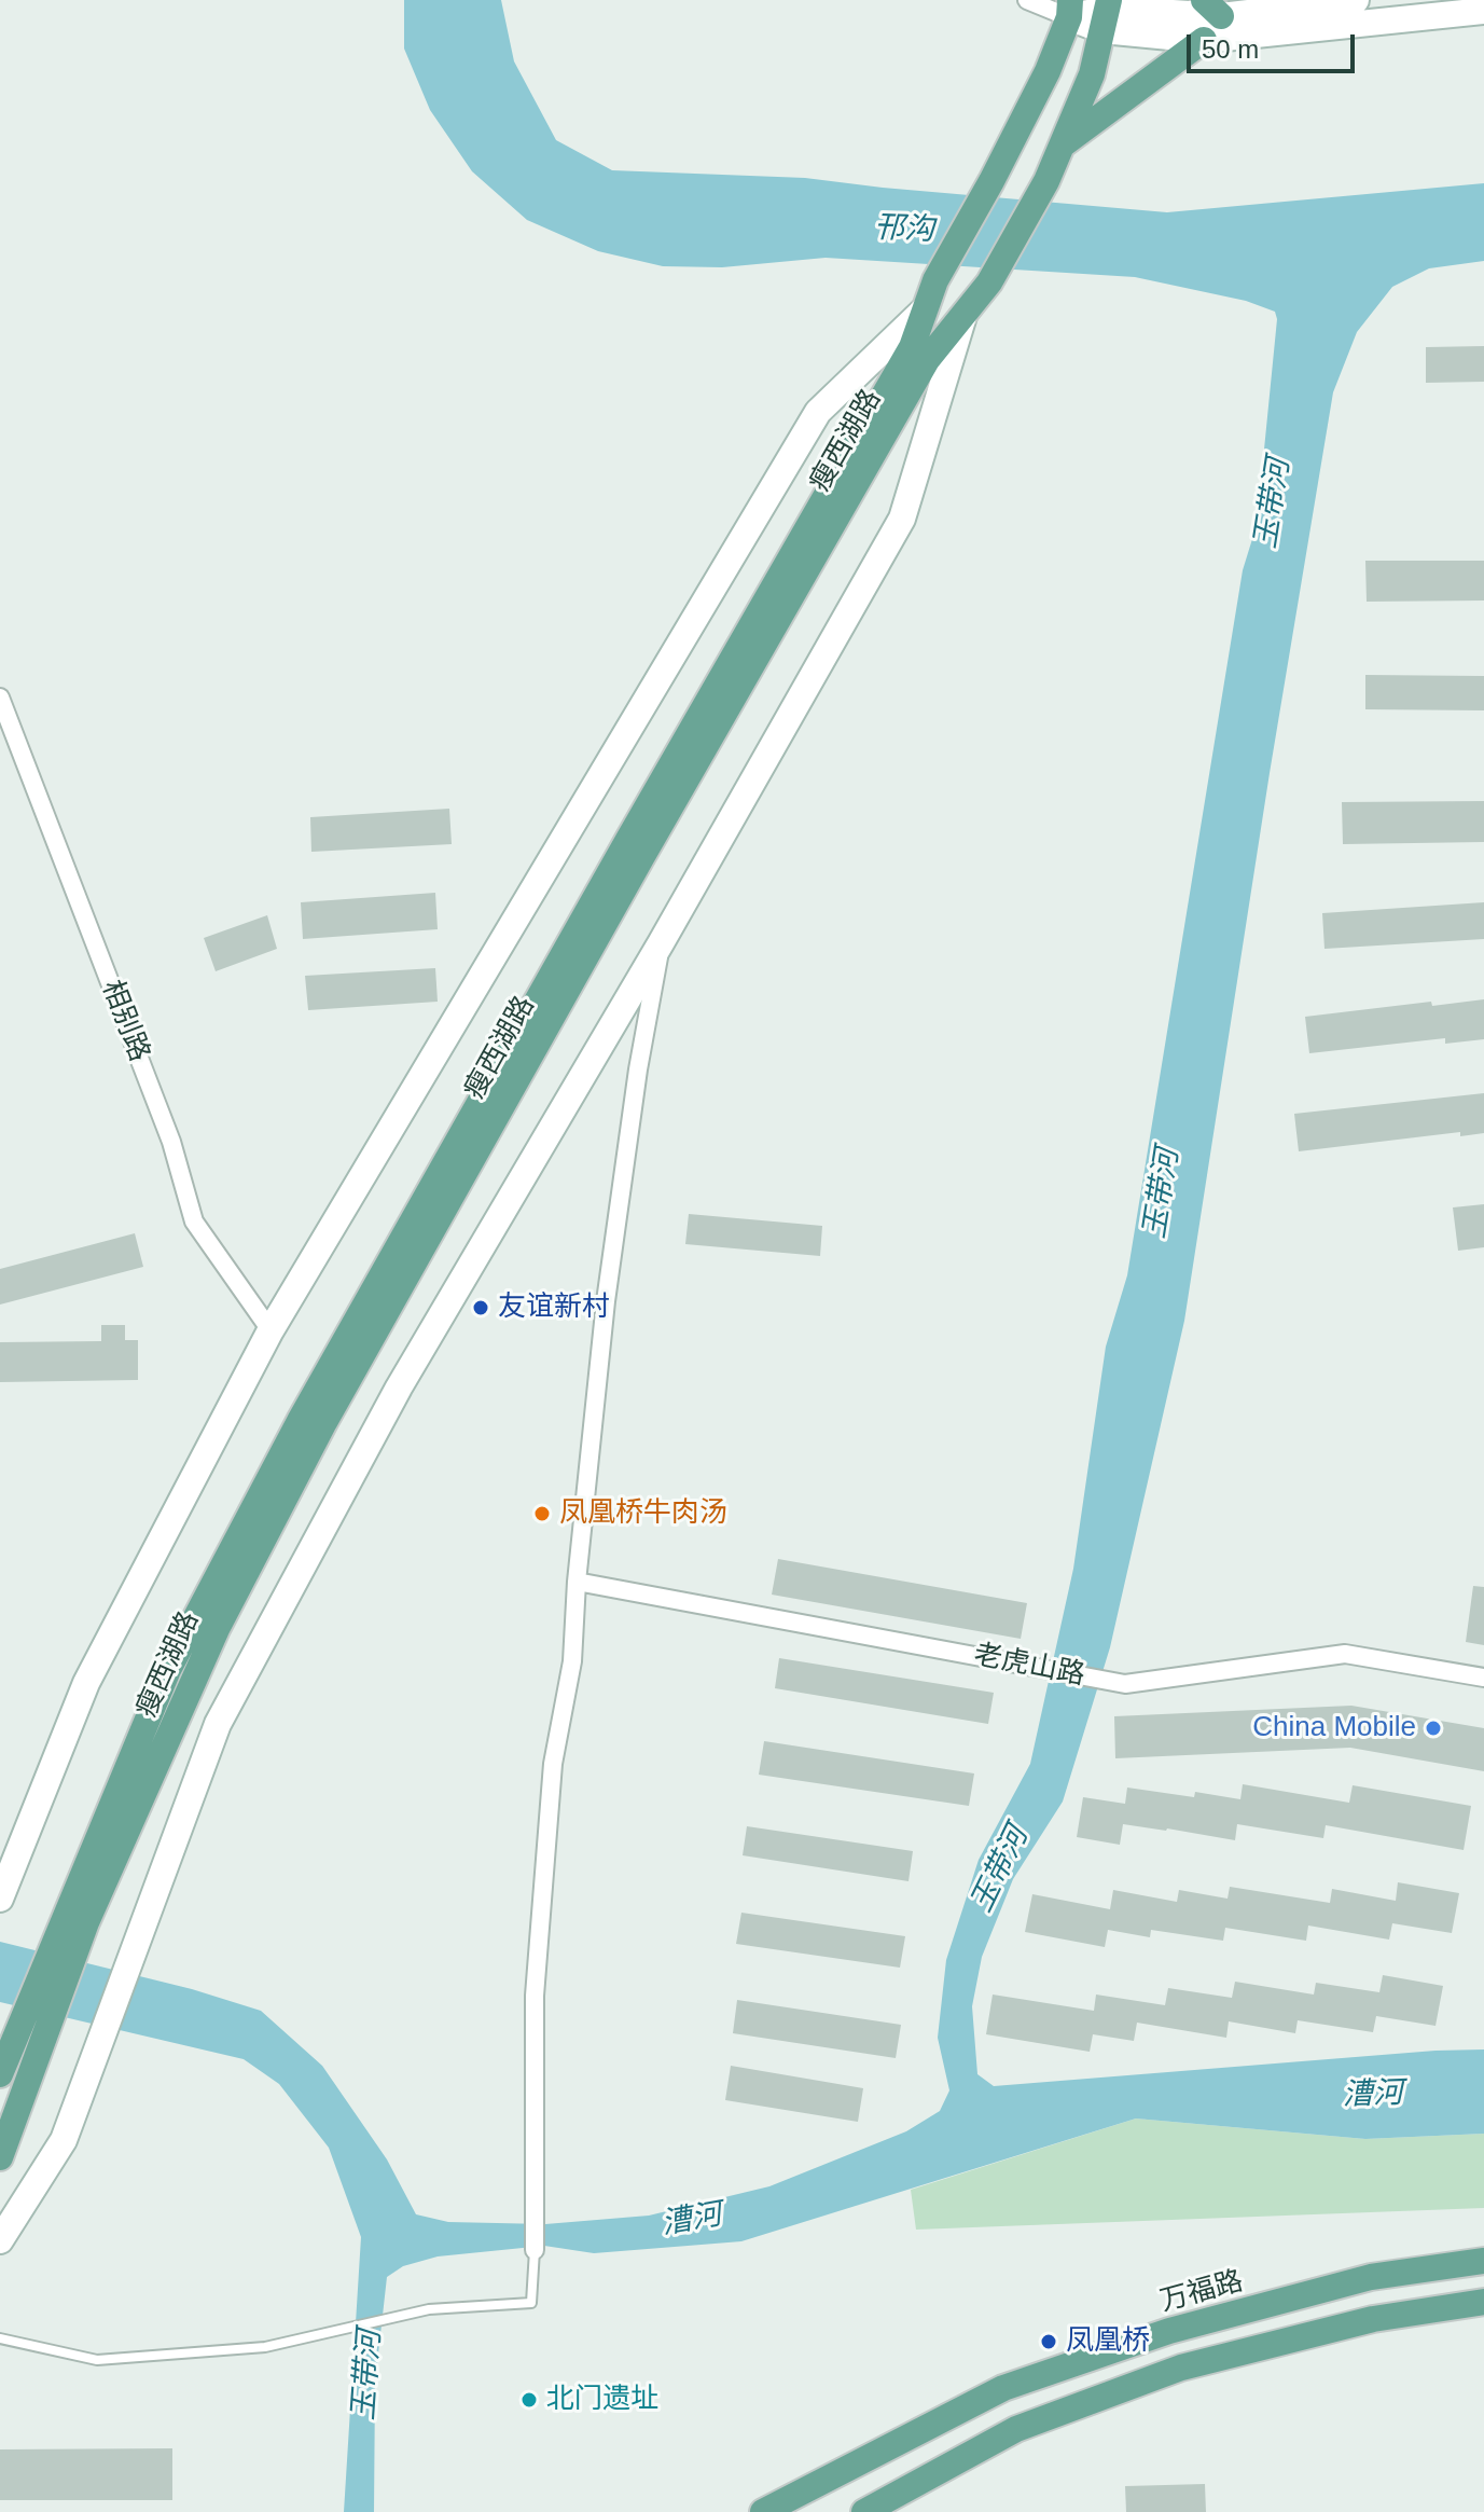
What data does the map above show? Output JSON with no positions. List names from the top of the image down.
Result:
{
  "streets": {
    "main road": ["瘦西湖路", "万福路"],
    "street": ["相别路", "老虎山路"]
  },
  "water": ["邗沟", "玉带河", "漕河"],
  "places": [
    "友谊新村",
    "凤凰桥牛肉汤",
    "China Mobile",
    "凤凰桥",
    "北门遗址"
  ],
  "scale_bar": "50 m"
}
